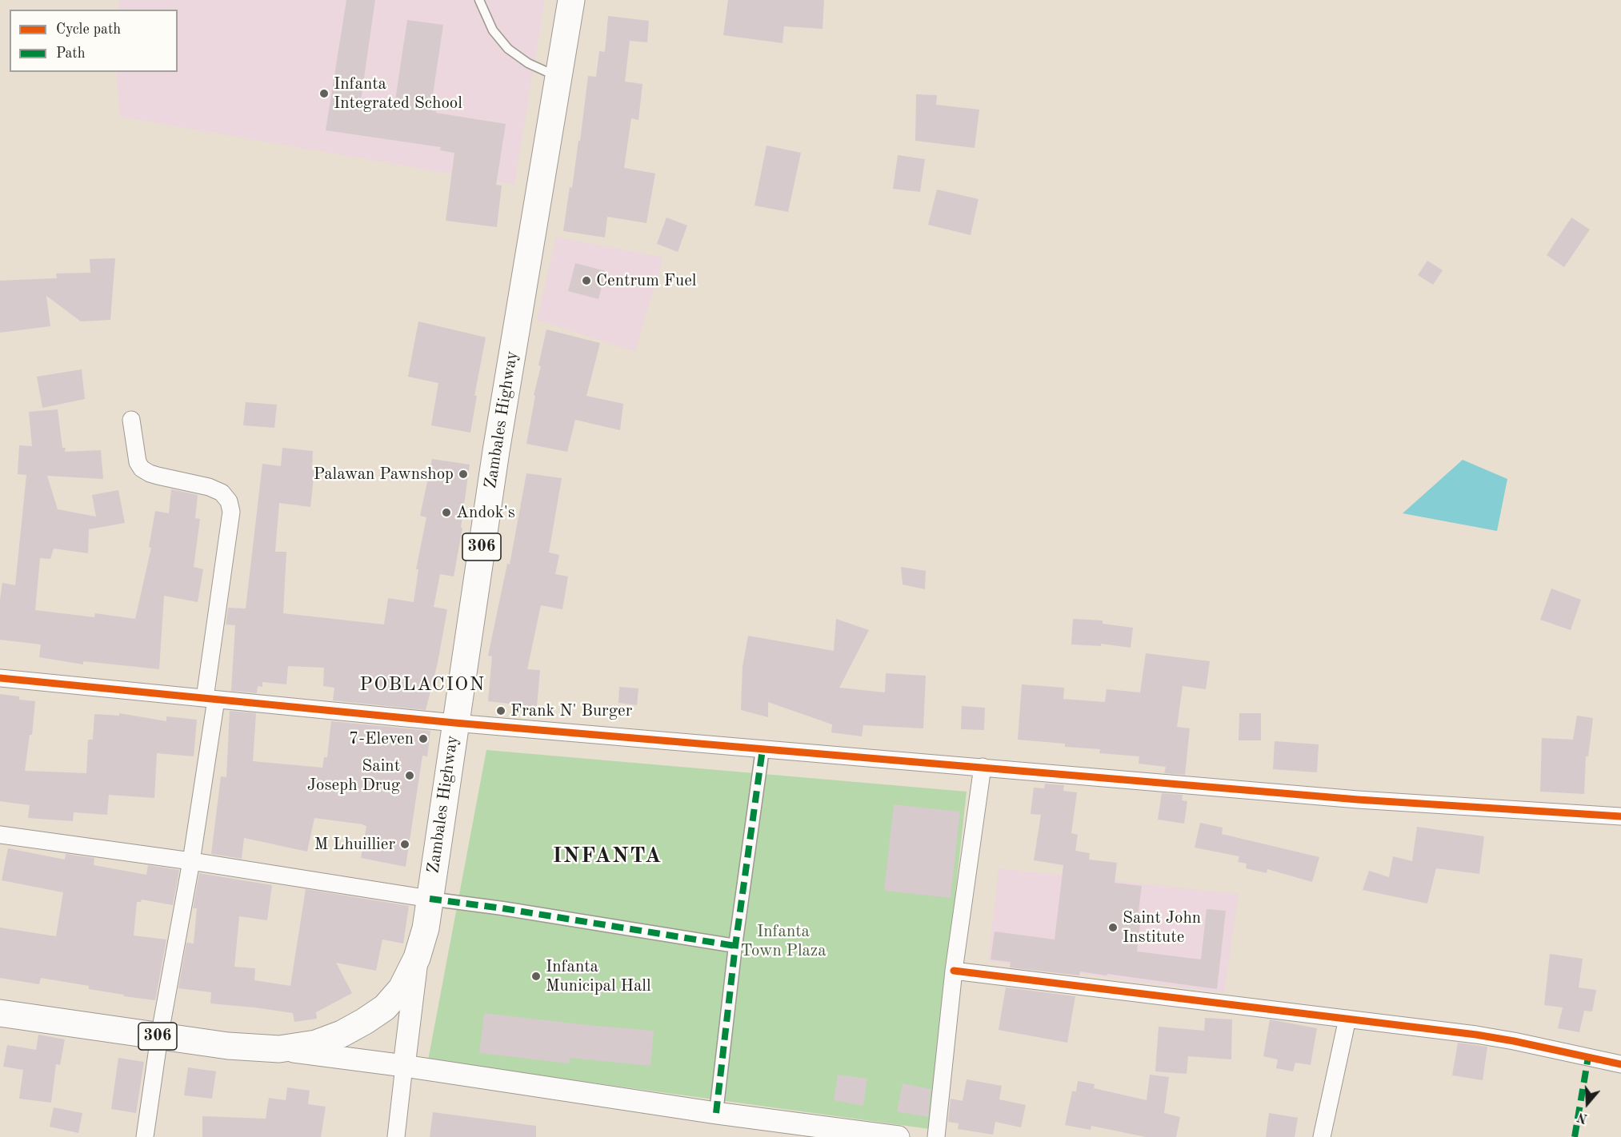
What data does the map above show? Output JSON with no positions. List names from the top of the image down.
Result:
{
  "streets": {
    "main road": ["Zambales Highway", "306"]
  },
  "districts": ["POBLACION", "INFANTA"],
  "parks": ["Infanta Town Plaza"],
  "places": [
    "Infanta Integrated School",
    "Centrum Fuel",
    "Palawan Pawnshop",
    "Andok's",
    "Frank N' Burger",
    "7-Eleven",
    "Saint Joseph Drug",
    "M Lhuillier",
    "Saint John Institute",
    "Infanta Municipal Hall"
  ],
  "legend": ["Cycle path", "Path"],
  "north": "bottom"
}
